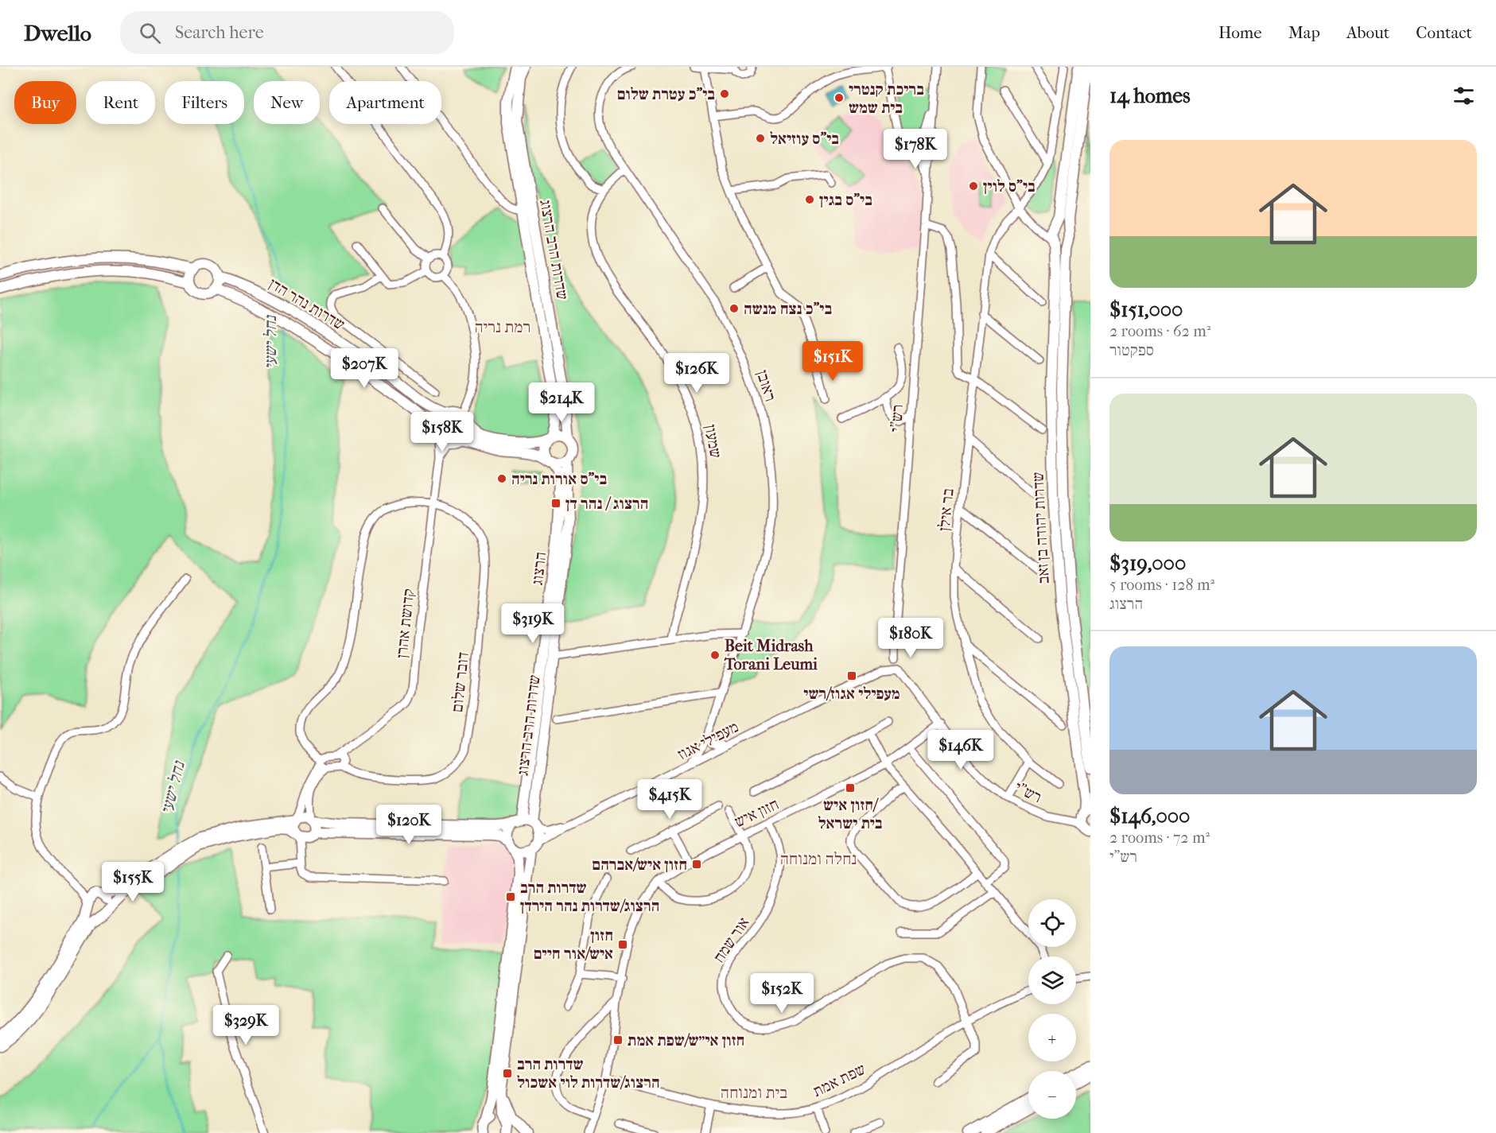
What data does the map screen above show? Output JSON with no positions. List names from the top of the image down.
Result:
{
  "streets": {
    "main road": [
      "שדרות הרב הרצוג",
      "שדרות נהר הדן",
      "שדרות יהודה בן זאב",
      "הרצוג"
    ],
    "street": [
      "ראובן",
      "רש\"י",
      "שמעון",
      "בר אילן",
      "קדושת אהרן",
      "דובר שלום",
      "מעפילי אגוז",
      "חזון איש",
      "אור שמח",
      "שפת אמת"
    ]
  },
  "crossings": [
    ["שדרות הרב הרצוג", "הרצוג"],
    ["שדרות הרב הרצוג", "מעפילי אגוז"],
    ["שדרות נהר הדן", "קדושת אהרן"],
    ["ראובן", "שמעון"],
    ["ראובן", "מעפילי אגוז"],
    ["רש\"י", "שדרות יהודה בן זאב"],
    ["רש\"י", "מעפילי אגוז"],
    ["רש\"י", "חזון איש"],
    ["הרצוג", "מעפילי אגוז"],
    ["קדושת אהרן", "דובר שלום"],
    ["חזון איש", "אור שמח"],
    ["חזון איש", "שפת אמת"],
    ["אור שמח", "שפת אמת"]
  ],
  "districts": ["רמת נריה", "נחלה ומנוחה", "בית ומנוחה"],
  "water": ["נחל ישעי"],
  "places": {
    "other": [
      "בי\"כ עטרת שלום",
      "בריכת קנטרי בית שמש",
      "בי\"ס עוזיאל",
      "בי\"ס לוין",
      "בי\"ס בגין",
      "בי\"כ נצח מנשה",
      "בי\"ס אורות נריה",
      "Beit Midrash Torani Leumi"
    ],
    "transit": [
      "הרצוג / נהר דן",
      "מעפילי אגוז/רשי",
      "חזון איש/ בית ישראל",
      "חזון איש/אברהם",
      "שדרות הרב הרצוג/שדרות נהר הירדן",
      "חזון איש/אור חיים",
      "חזון אי״ש/שפת אמת",
      "שדרות הרב הרצוג/שדרות לוי אשכול"
    ]
  },
  "page": {
    "header": "Dwello",
    "search": "Search here",
    "nav": [
      "Home",
      "Map",
      "About",
      "Contact"
    ],
    "heading": "14 homes",
    "chip": [
      "Buy",
      "Rent",
      "Filters",
      "New",
      "Apartment"
    ],
    "list": [
      {
        "name": "$151,000",
        "note": "2 rooms · 62 m² · ספקטור"
      },
      {
        "name": "$319,000",
        "note": "5 rooms · 128 m² · הרצוג"
      },
      {
        "name": "$146,000",
        "note": "2 rooms · 72 m² · רש\"י"
      }
    ],
    "price": [
      "$178K",
      "$151K",
      "$207K",
      "$126K",
      "$214K",
      "$158K",
      "$319K",
      "$180K",
      "$146K",
      "$415K",
      "$120K",
      "$155K",
      "$152K",
      "$329K"
    ],
    "map_buttons": ["+", "−"]
  }
}
